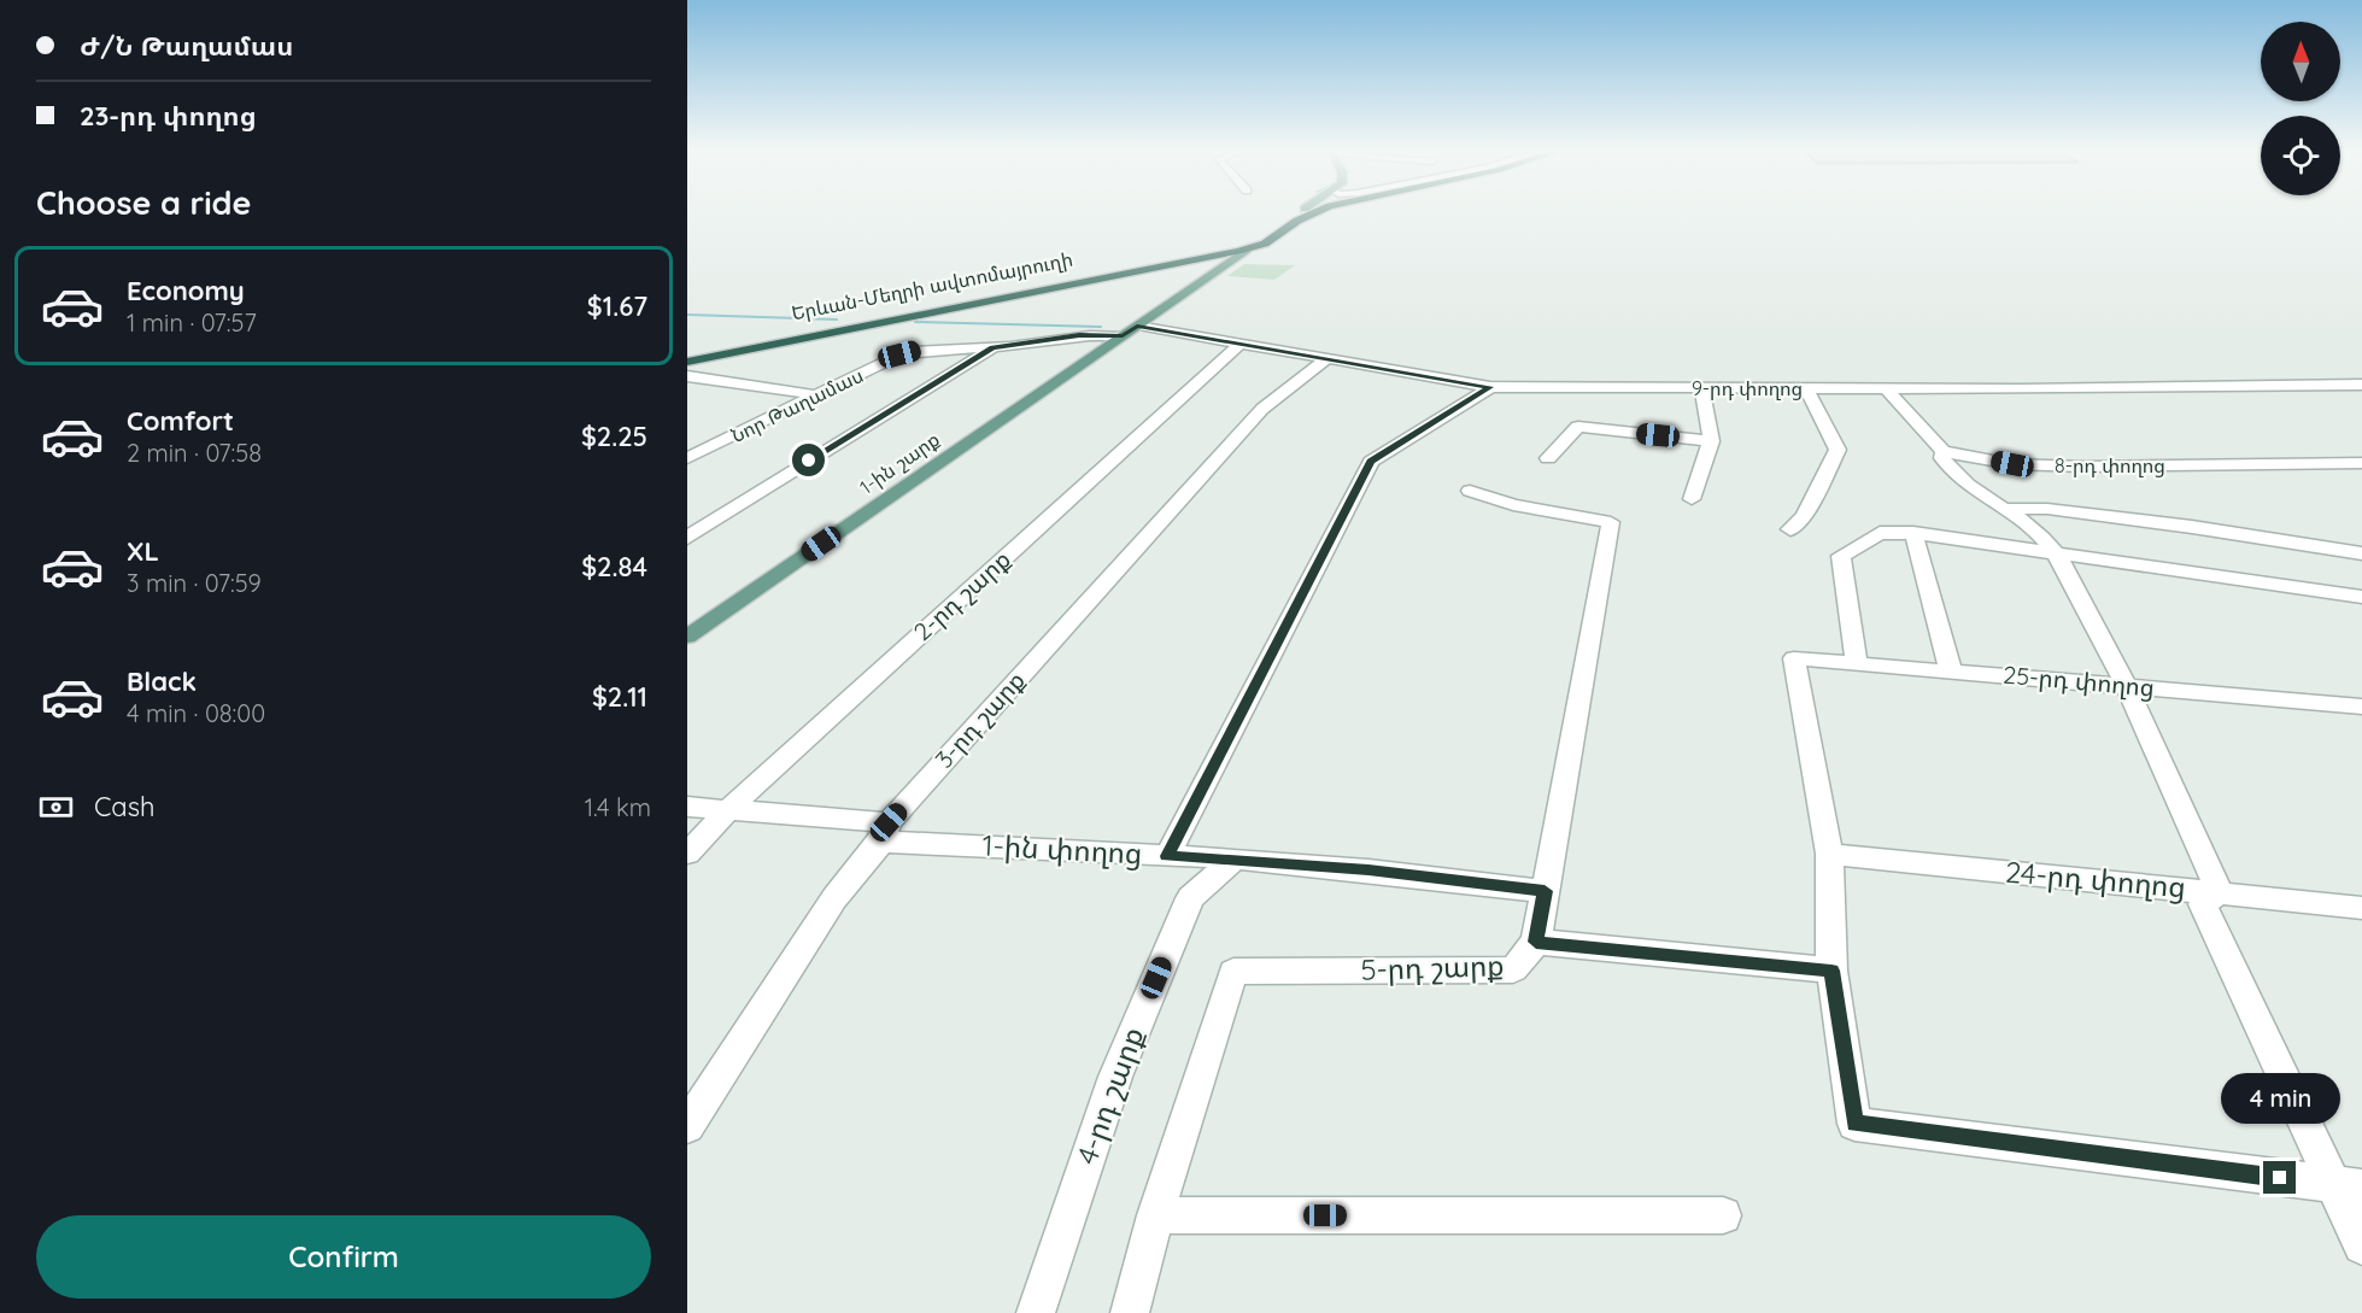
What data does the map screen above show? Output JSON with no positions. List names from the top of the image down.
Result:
{
  "streets": {
    "highway": ["Երևան-Մեղրի ավտոմայրուղի"],
    "main road": ["1-ին շարք"],
    "street": [
      "9-րդ փողոց",
      "Նոր Թաղամաս",
      "8-րդ փողոց",
      "2-րդ շարք",
      "25-րդ փողոց",
      "3-րդ շարք",
      "1-ին փողոց",
      "24-րդ փողոց",
      "5-րդ շարք",
      "4-րդ շարք"
    ]
  },
  "crossings": [
    ["Երևան-Մեղրի ավտոմայրուղի", "1-ին շարք"],
    ["9-րդ փողոց", "Նոր Թաղամաս"],
    ["9-րդ փողոց", "1-ին շարք"],
    ["9-րդ փողոց", "2-րդ շարք"],
    ["9-րդ փողոց", "3-րդ շարք"],
    ["Նոր Թաղամաս", "1-ին շարք"],
    ["2-րդ շարք", "1-ին փողոց"],
    ["25-րդ փողոց", "24-րդ փողոց"],
    ["3-րդ շարք", "1-ին փողոց"],
    ["1-ին փողոց", "5-րդ շարք"],
    ["1-ին փողոց", "4-րդ շարք"]
  ],
  "north": "top",
  "page": {
    "banner": ["Ժ/Ն Թաղամաս", "23-րդ փողոց"],
    "heading": "Choose a ride",
    "list": [
      {
        "name": "Economy",
        "note": "1 min · 07:57",
        "value": "$1.67"
      },
      {
        "name": "Comfort",
        "note": "2 min · 07:58",
        "value": "$2.25"
      },
      {
        "name": "XL",
        "note": "3 min · 07:59",
        "value": "$2.84"
      },
      {
        "name": "Black",
        "note": "4 min · 08:00",
        "value": "$2.11"
      }
    ],
    "pay": ["Cash", "1.4 km"],
    "bubble": "4 min",
    "buttons": "Confirm"
  }
}
